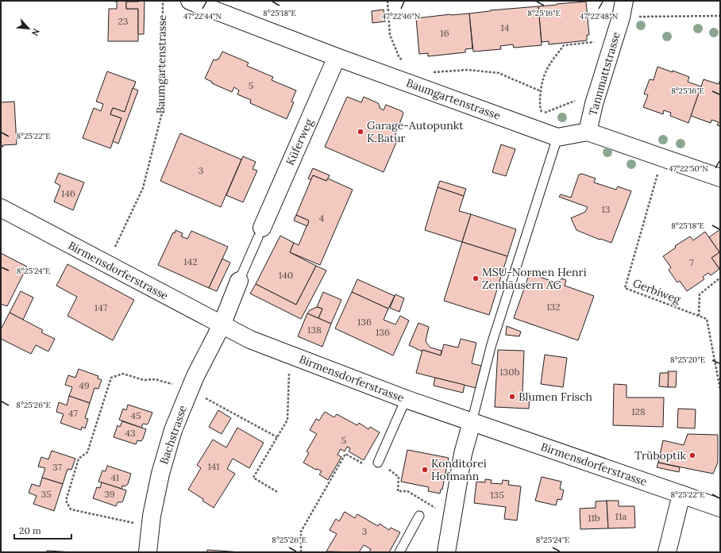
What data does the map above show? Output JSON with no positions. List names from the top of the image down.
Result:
{
  "streets": {
    "street": [
      "Baumgartenstrasse",
      "Tannmattstrasse",
      "Küferweg",
      "Birmensdorferstrasse",
      "Bachstrasse"
    ],
    "path": ["Gerbiweg"]
  },
  "crossings": [
    ["Baumgartenstrasse", "Küferweg"],
    ["Küferweg", "Birmensdorferstrasse"],
    ["Küferweg", "Bachstrasse"],
    ["Birmensdorferstrasse", "Bachstrasse"]
  ],
  "places": [
    "Garage-Autopunkt K.Batur",
    "MSU-Normen Henri Zenhäusern AG",
    "Blumen Frisch",
    "Trüboptik",
    "Konditorei Hofmann"
  ],
  "house_numbers": [
    "23",
    "14",
    "16",
    "5",
    "3",
    "146",
    "13",
    "4",
    "142",
    "7",
    "140",
    "132",
    "147",
    "136",
    "138",
    "136",
    "130b",
    "49",
    "128",
    "47",
    "45",
    "43",
    "5",
    "141",
    "37",
    "41",
    "35",
    "39",
    "135",
    "11a",
    "11b",
    "3"
  ],
  "scale_bar": "20 m",
  "north": "bottom right",
  "coordinates": [
    "8°25'18\"E",
    "8°25'16\"E",
    "47°22'44\"N",
    "47°22'46\"N",
    "47°22'48\"N",
    "8°25'22\"E",
    "47°22'50\"N",
    "8°25'24\"E",
    "8°25'20\"E",
    "8°25'26\"E"
  ]
}
